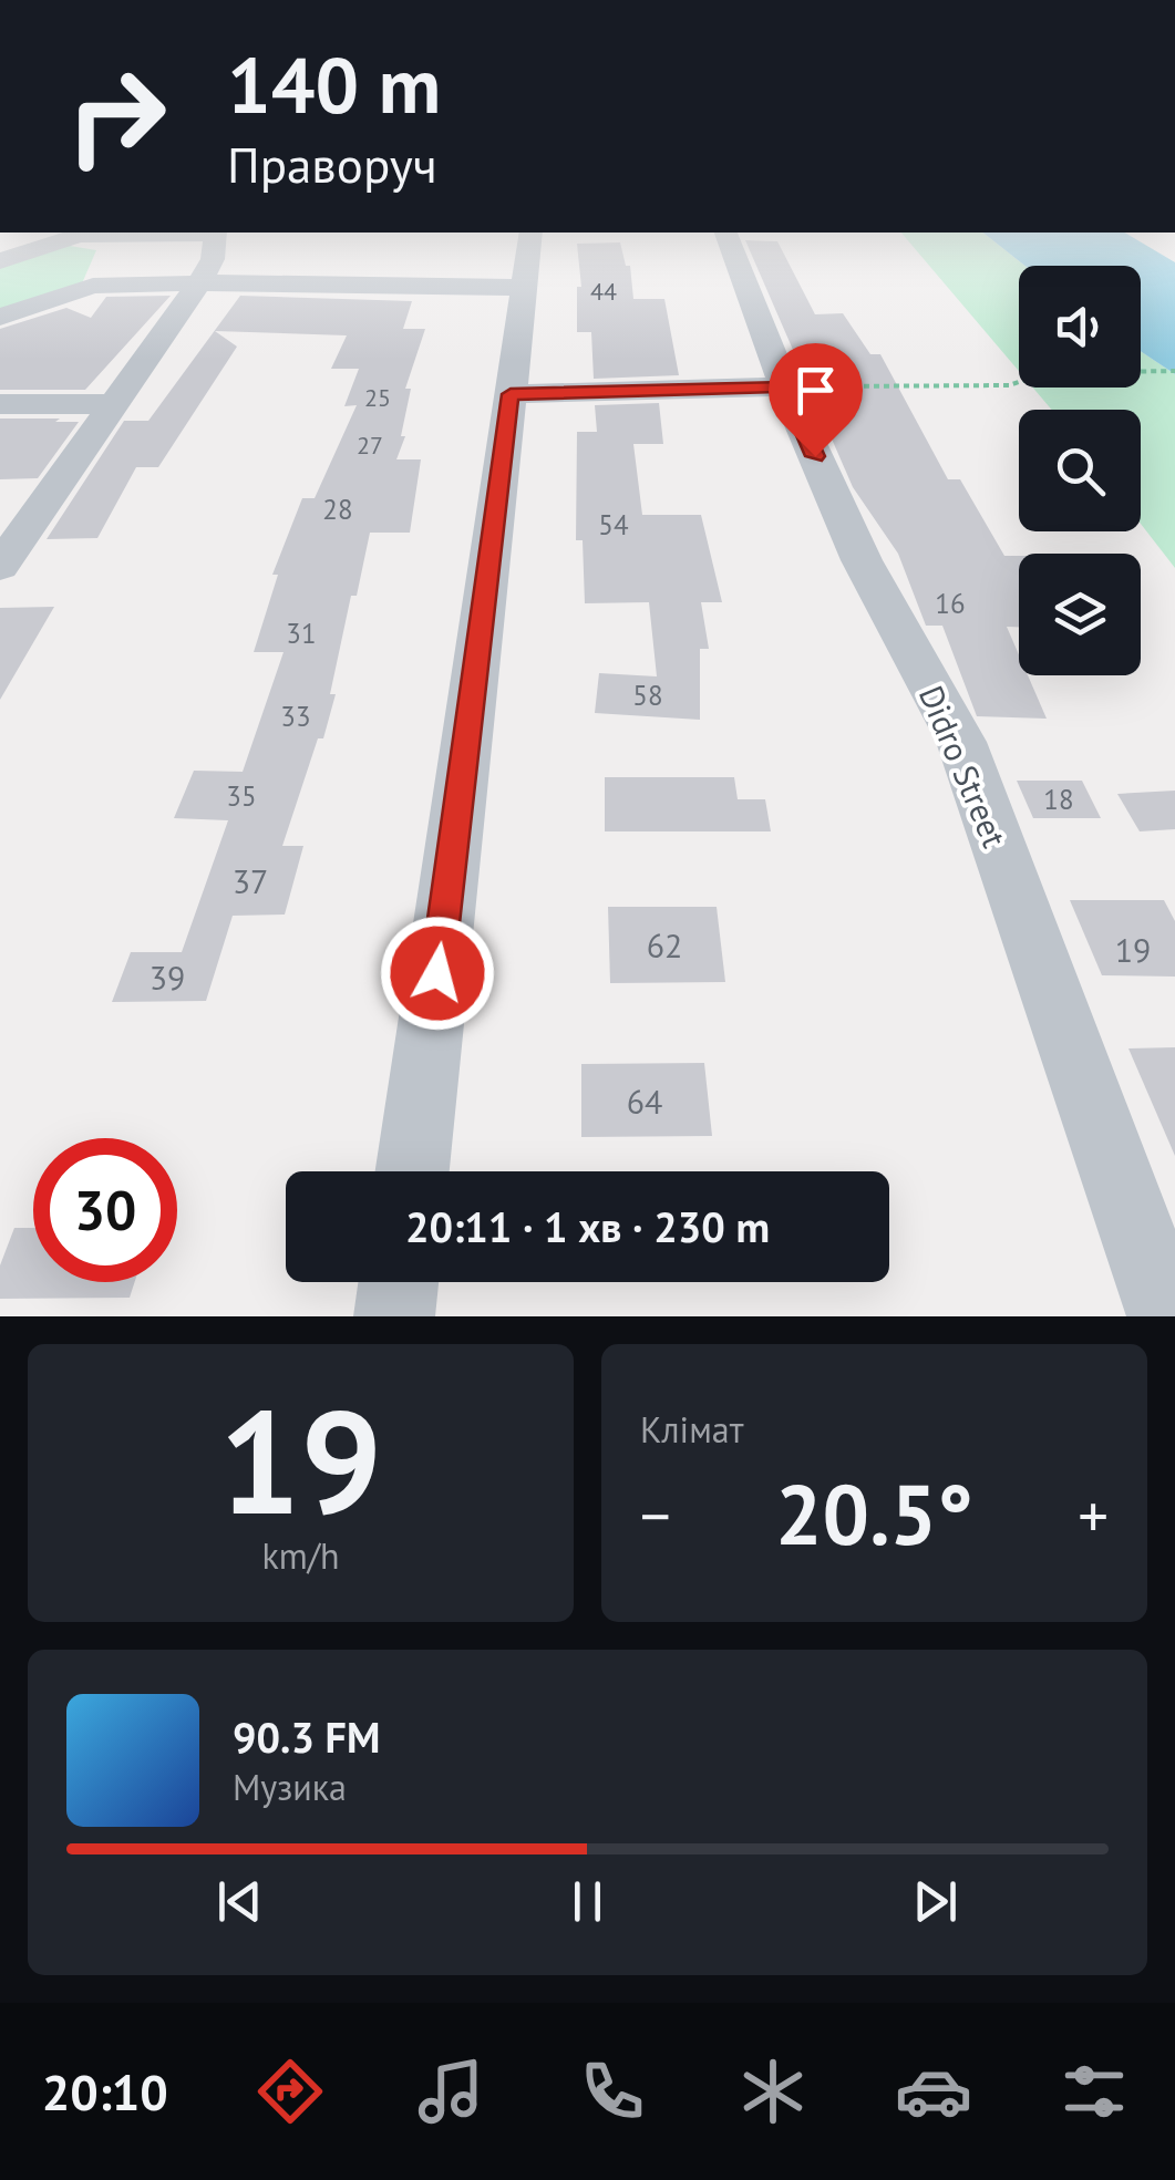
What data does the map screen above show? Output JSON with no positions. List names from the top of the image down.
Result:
{
  "streets": {
    "street": ["Didro Street"]
  },
  "house_numbers": [
    "44",
    "25",
    "27",
    "28",
    "54",
    "16",
    "31",
    "58",
    "33",
    "35",
    "18",
    "37",
    "62",
    "19",
    "39",
    "64"
  ],
  "page": {
    "turn": ["140 m", "Праворуч"],
    "limit": "30",
    "trip": "20:11 · 1 хв · 230 m",
    "tile": [
      ["19", "km/h"],
      "Клімат"
    ],
    "heat": ["−", "20.5°", "+"],
    "song": ["90.3 FM", "Музика"],
    "tabs": "20:10"
  }
}
